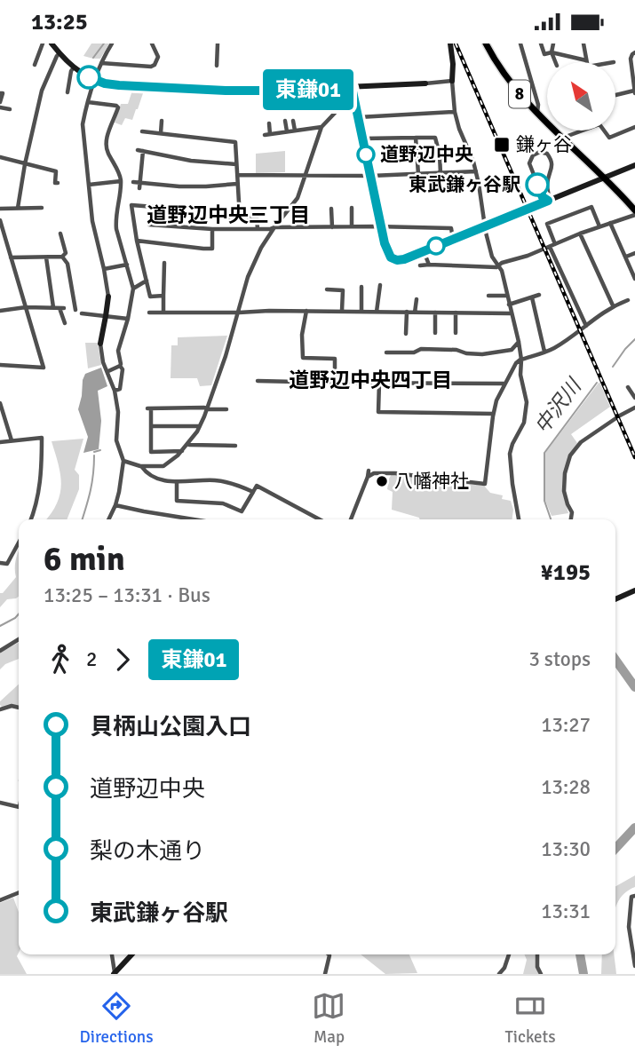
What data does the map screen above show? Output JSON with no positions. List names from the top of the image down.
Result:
{
  "streets": {
    "main road": ["8"]
  },
  "districts": ["道野辺中央三丁目", "道野辺中央四丁目"],
  "water": ["中沢川"],
  "places": {
    "transit": ["鎌ヶ谷"],
    "other": ["道野辺中央", "東武鎌ヶ谷駅", "八幡神社"]
  },
  "lines": ["bus line 東鎌01"],
  "north": "top left",
  "page": {
    "status": "13:25",
    "on_map": "東鎌01",
    "heading": ["6 min", "13:25 – 13:31 · Bus", "¥195"],
    "legs": ["2", "東鎌01", "3 stops"],
    "list": [
      {
        "name": "貝柄山公園入口",
        "value": "13:27"
      },
      {
        "name": "道野辺中央",
        "value": "13:28"
      },
      {
        "name": "梨の木通り",
        "value": "13:30"
      },
      {
        "name": "東武鎌ヶ谷駅",
        "value": "13:31"
      }
    ],
    "tabs": ["Directions", "Map", "Tickets"]
  }
}
